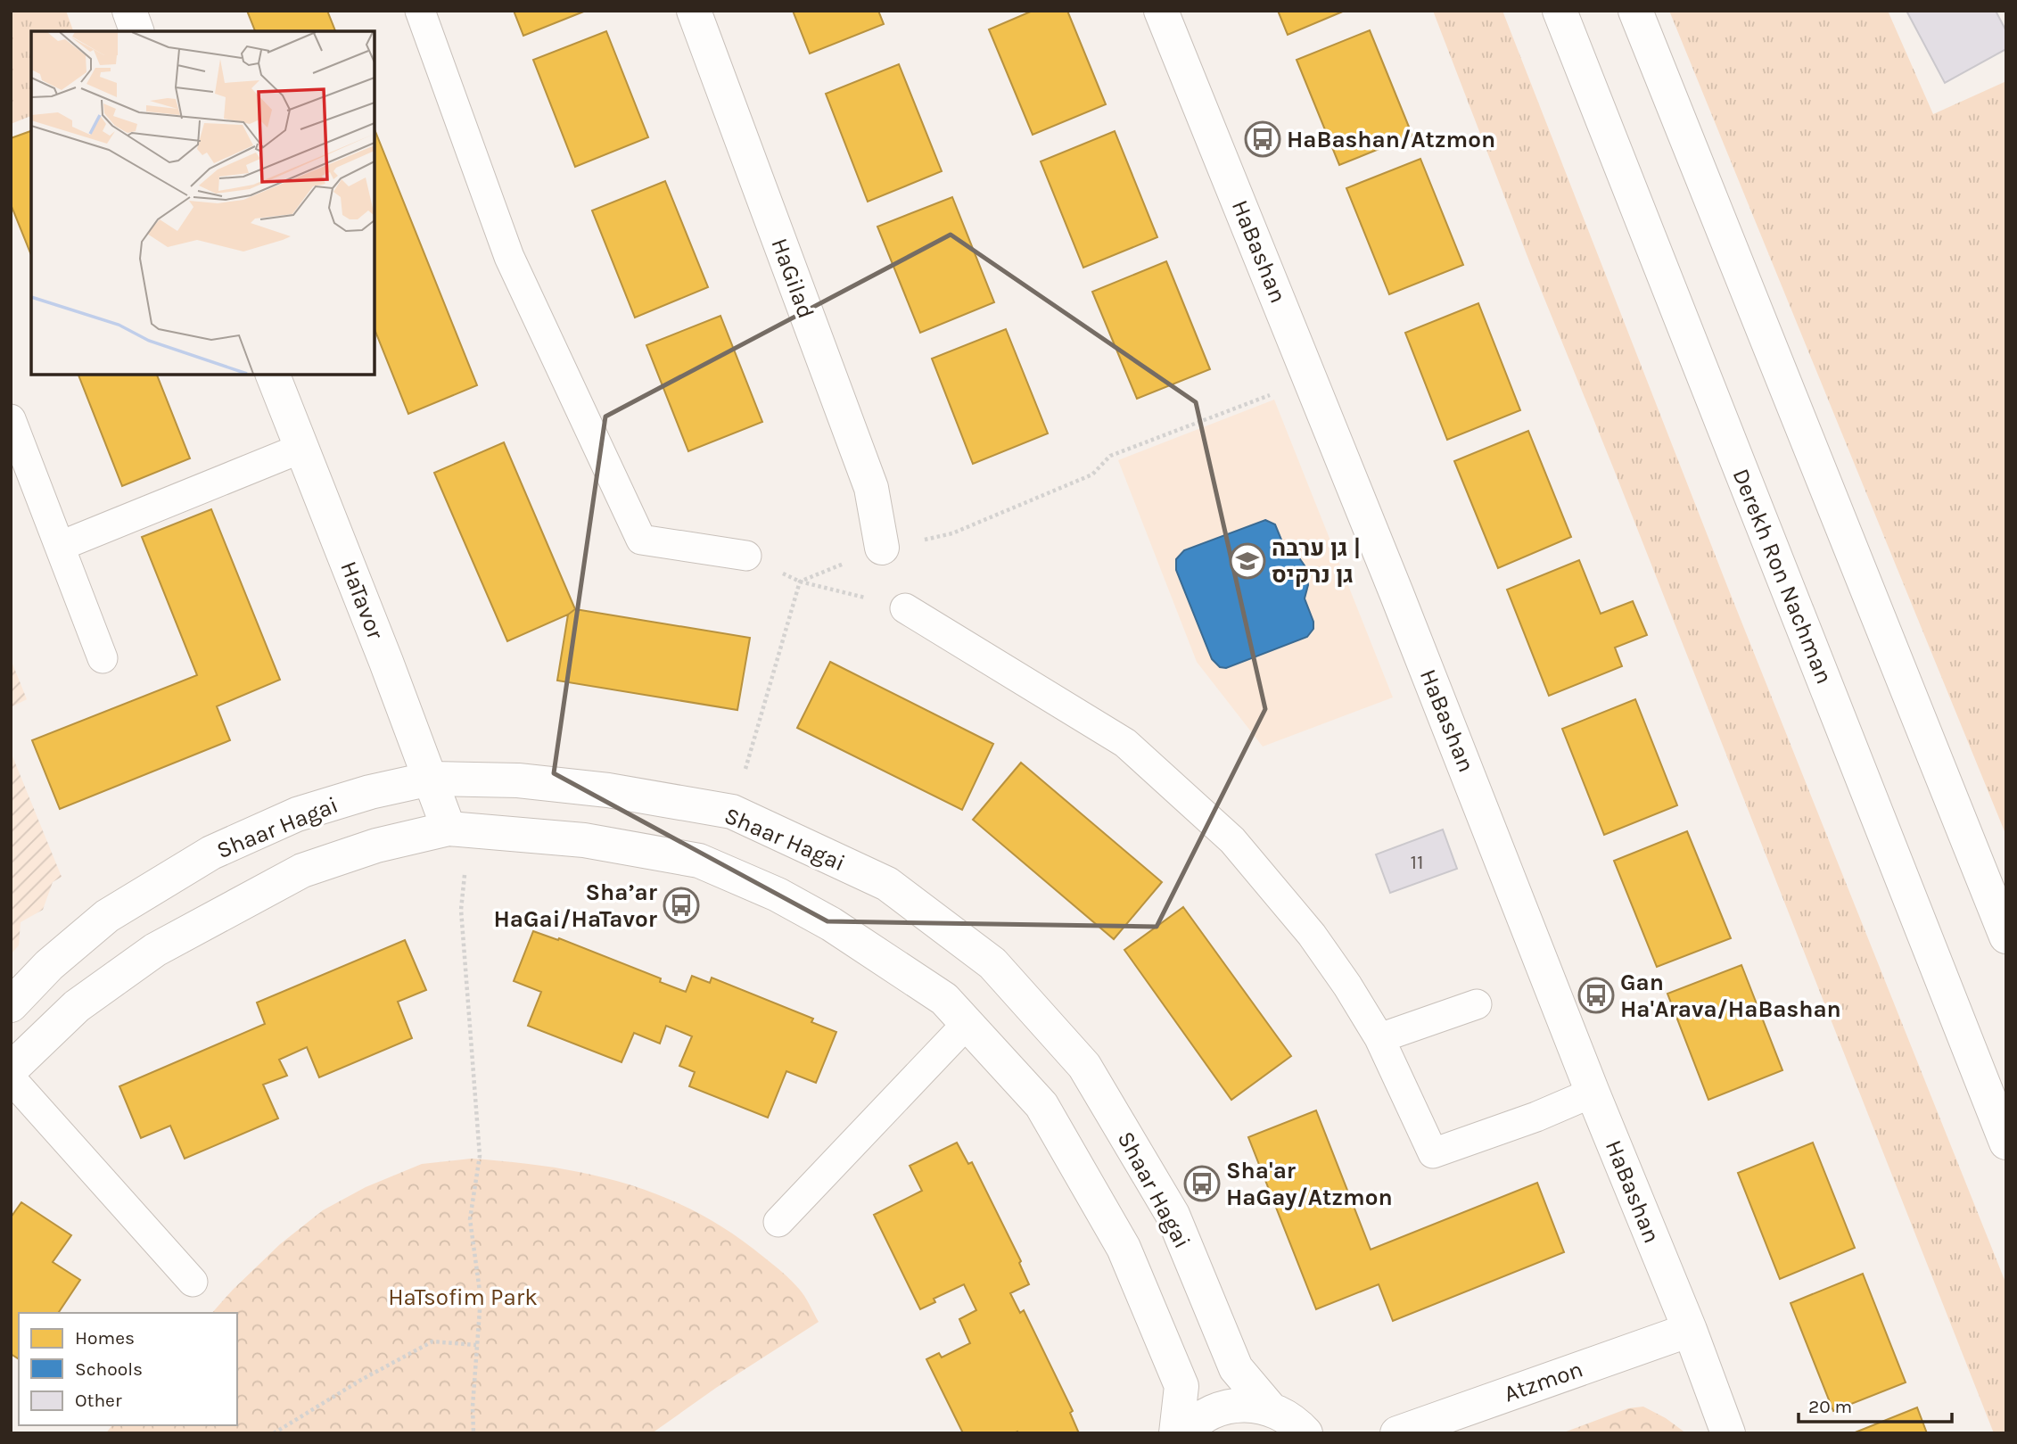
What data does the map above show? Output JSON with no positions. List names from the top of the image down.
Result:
{
  "streets": {
    "street": [
      "HaBashan",
      "HaGilad",
      "Derekh Ron Nachman",
      "HaTavor",
      "Shaar Hagai",
      "Atzmon"
    ]
  },
  "crossings": [
    ["HaBashan", "Atzmon"],
    ["HaTavor", "Shaar Hagai"]
  ],
  "parks": ["HaTsofim Park"],
  "places": {
    "bus stop": [
      "HaBashan/Atzmon",
      "Sha’ar HaGai/HaTavor",
      "Gan Ha'Arava/HaBashan",
      "Sha'ar HaGay/Atzmon"
    ],
    "school or university": ["גן ערבה | גן נרקיס"]
  },
  "house_numbers": ["11"],
  "legend": ["Homes", "Schools", "Other"],
  "scale_bar": "20 m"
}
